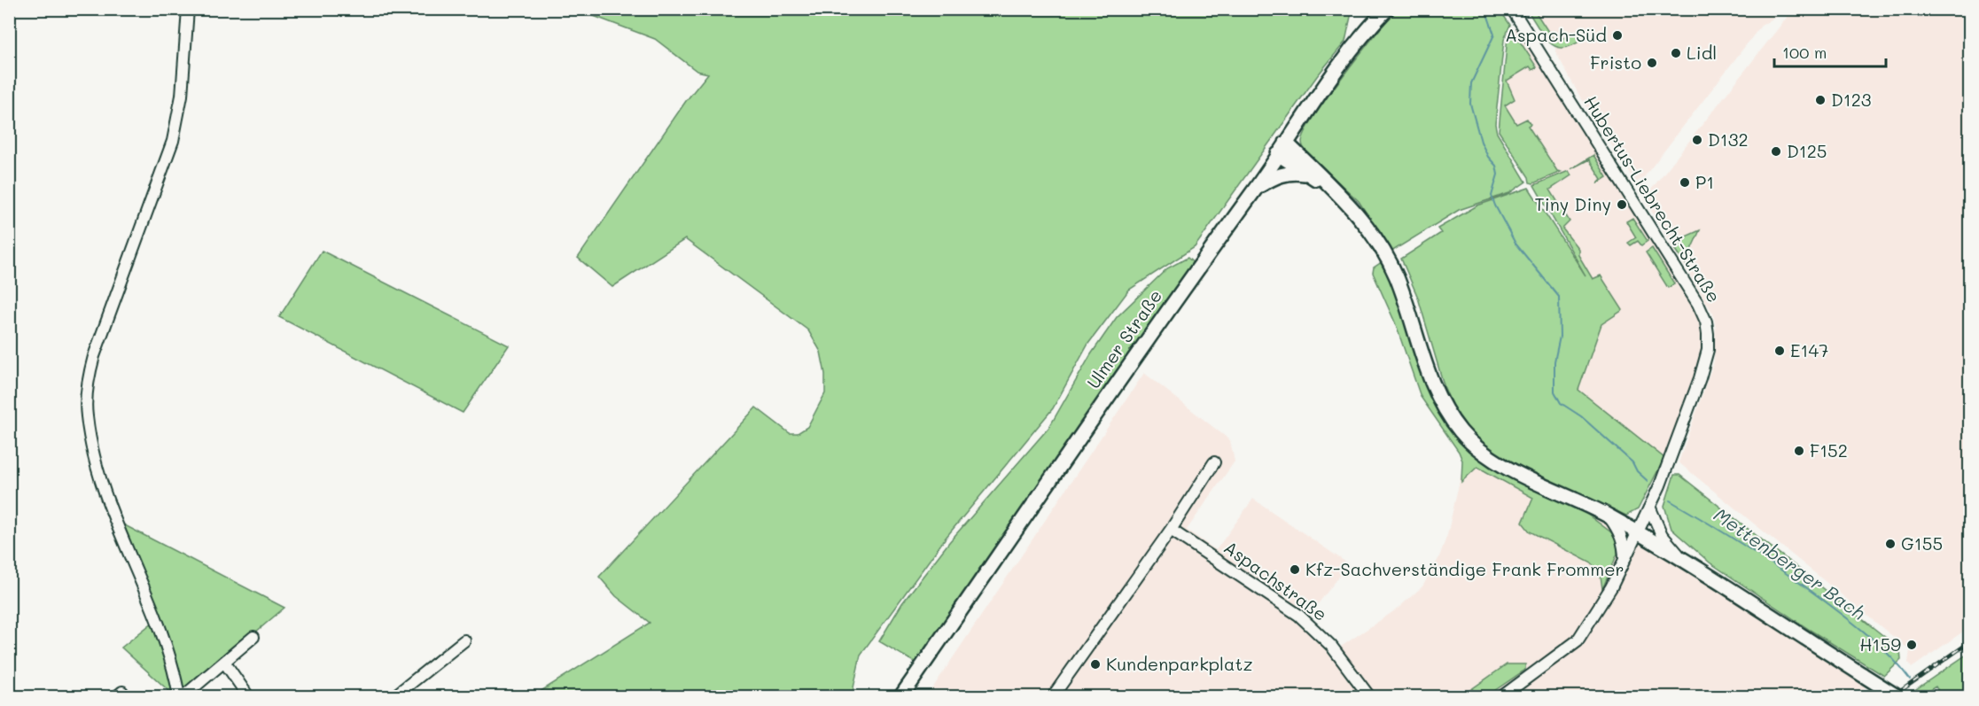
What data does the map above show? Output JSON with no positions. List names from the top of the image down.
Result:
{
  "streets": {
    "main road": ["Ulmer Straße"],
    "street": ["Hubertus-Liebrecht-Straße", "Aspachstraße"]
  },
  "water": ["Mettenberger Bach"],
  "places": [
    "Aspach-Süd",
    "Lidl",
    "Fristo",
    "D123",
    "D132",
    "D125",
    "P1",
    "Tiny Diny",
    "E147",
    "F152",
    "G155",
    "Kfz-Sachverständige Frank Frommer",
    "H159",
    "Kundenparkplatz"
  ],
  "scale_bar": "100 m"
}
